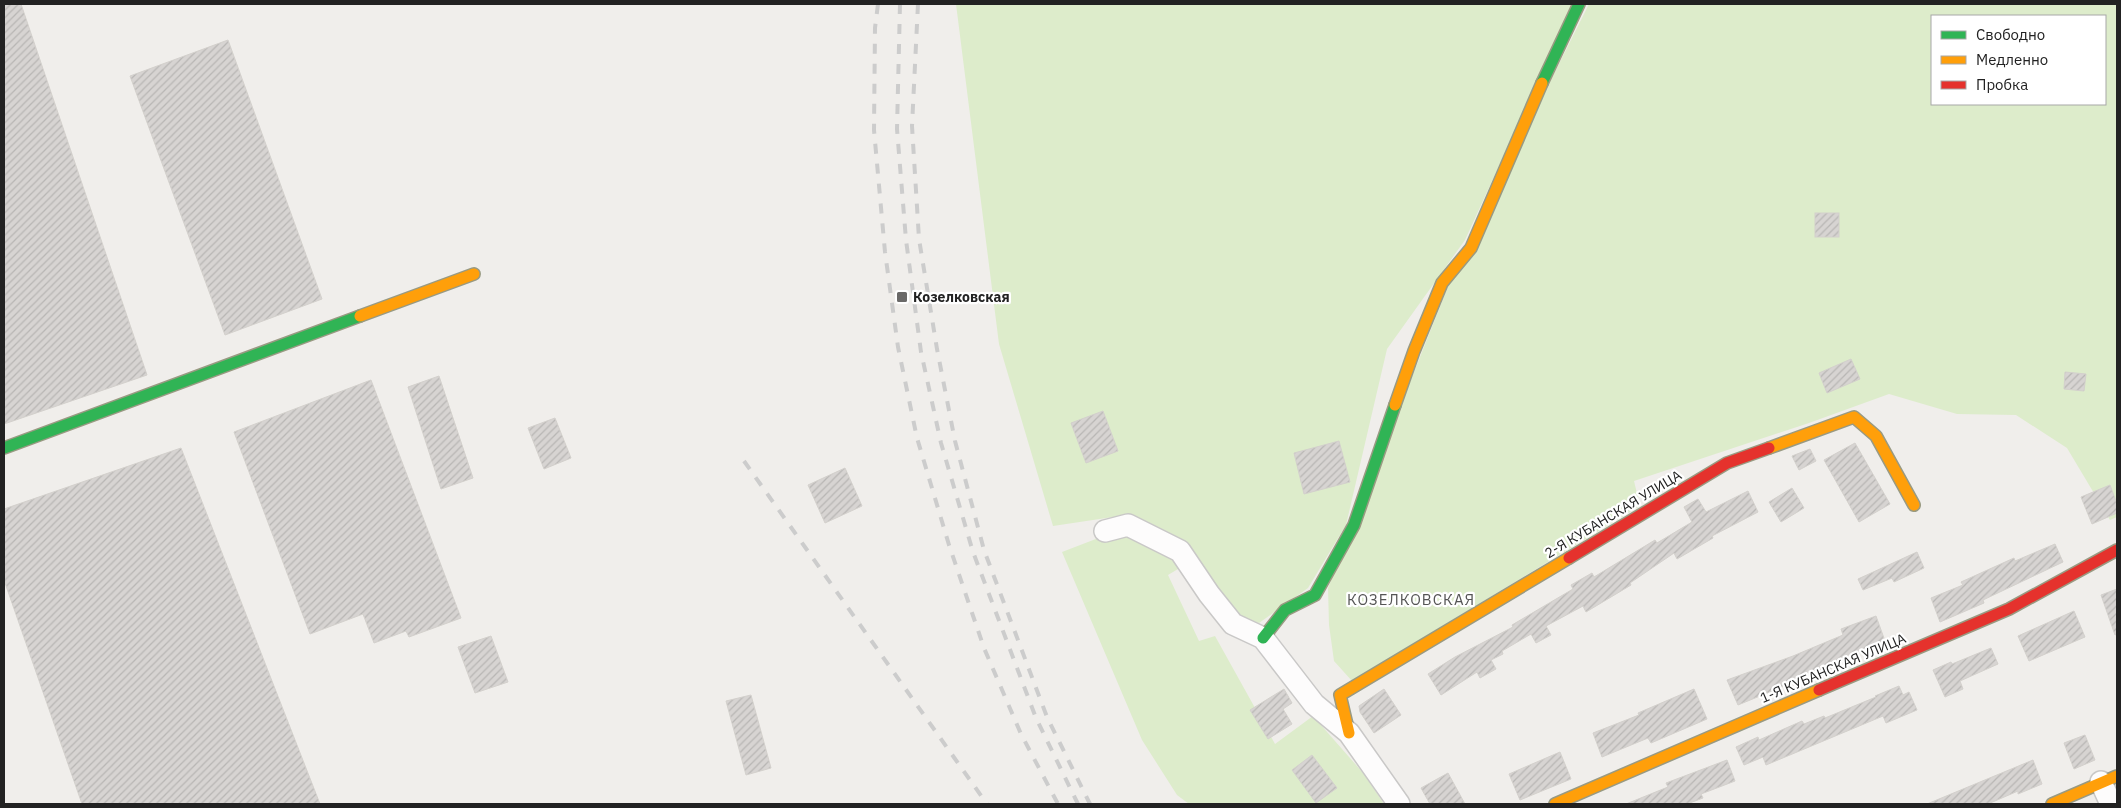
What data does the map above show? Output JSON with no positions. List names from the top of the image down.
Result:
{
  "streets": {
    "street": ["2-Я КУБАНСКАЯ УЛИЦА", "1-Я КУБАНСКАЯ УЛИЦА"]
  },
  "districts": ["КОЗЕЛКОВСКАЯ"],
  "places": {
    "transit": ["Козелковская"]
  },
  "legend": ["Свободно", "Медленно", "Пробка"]
}
